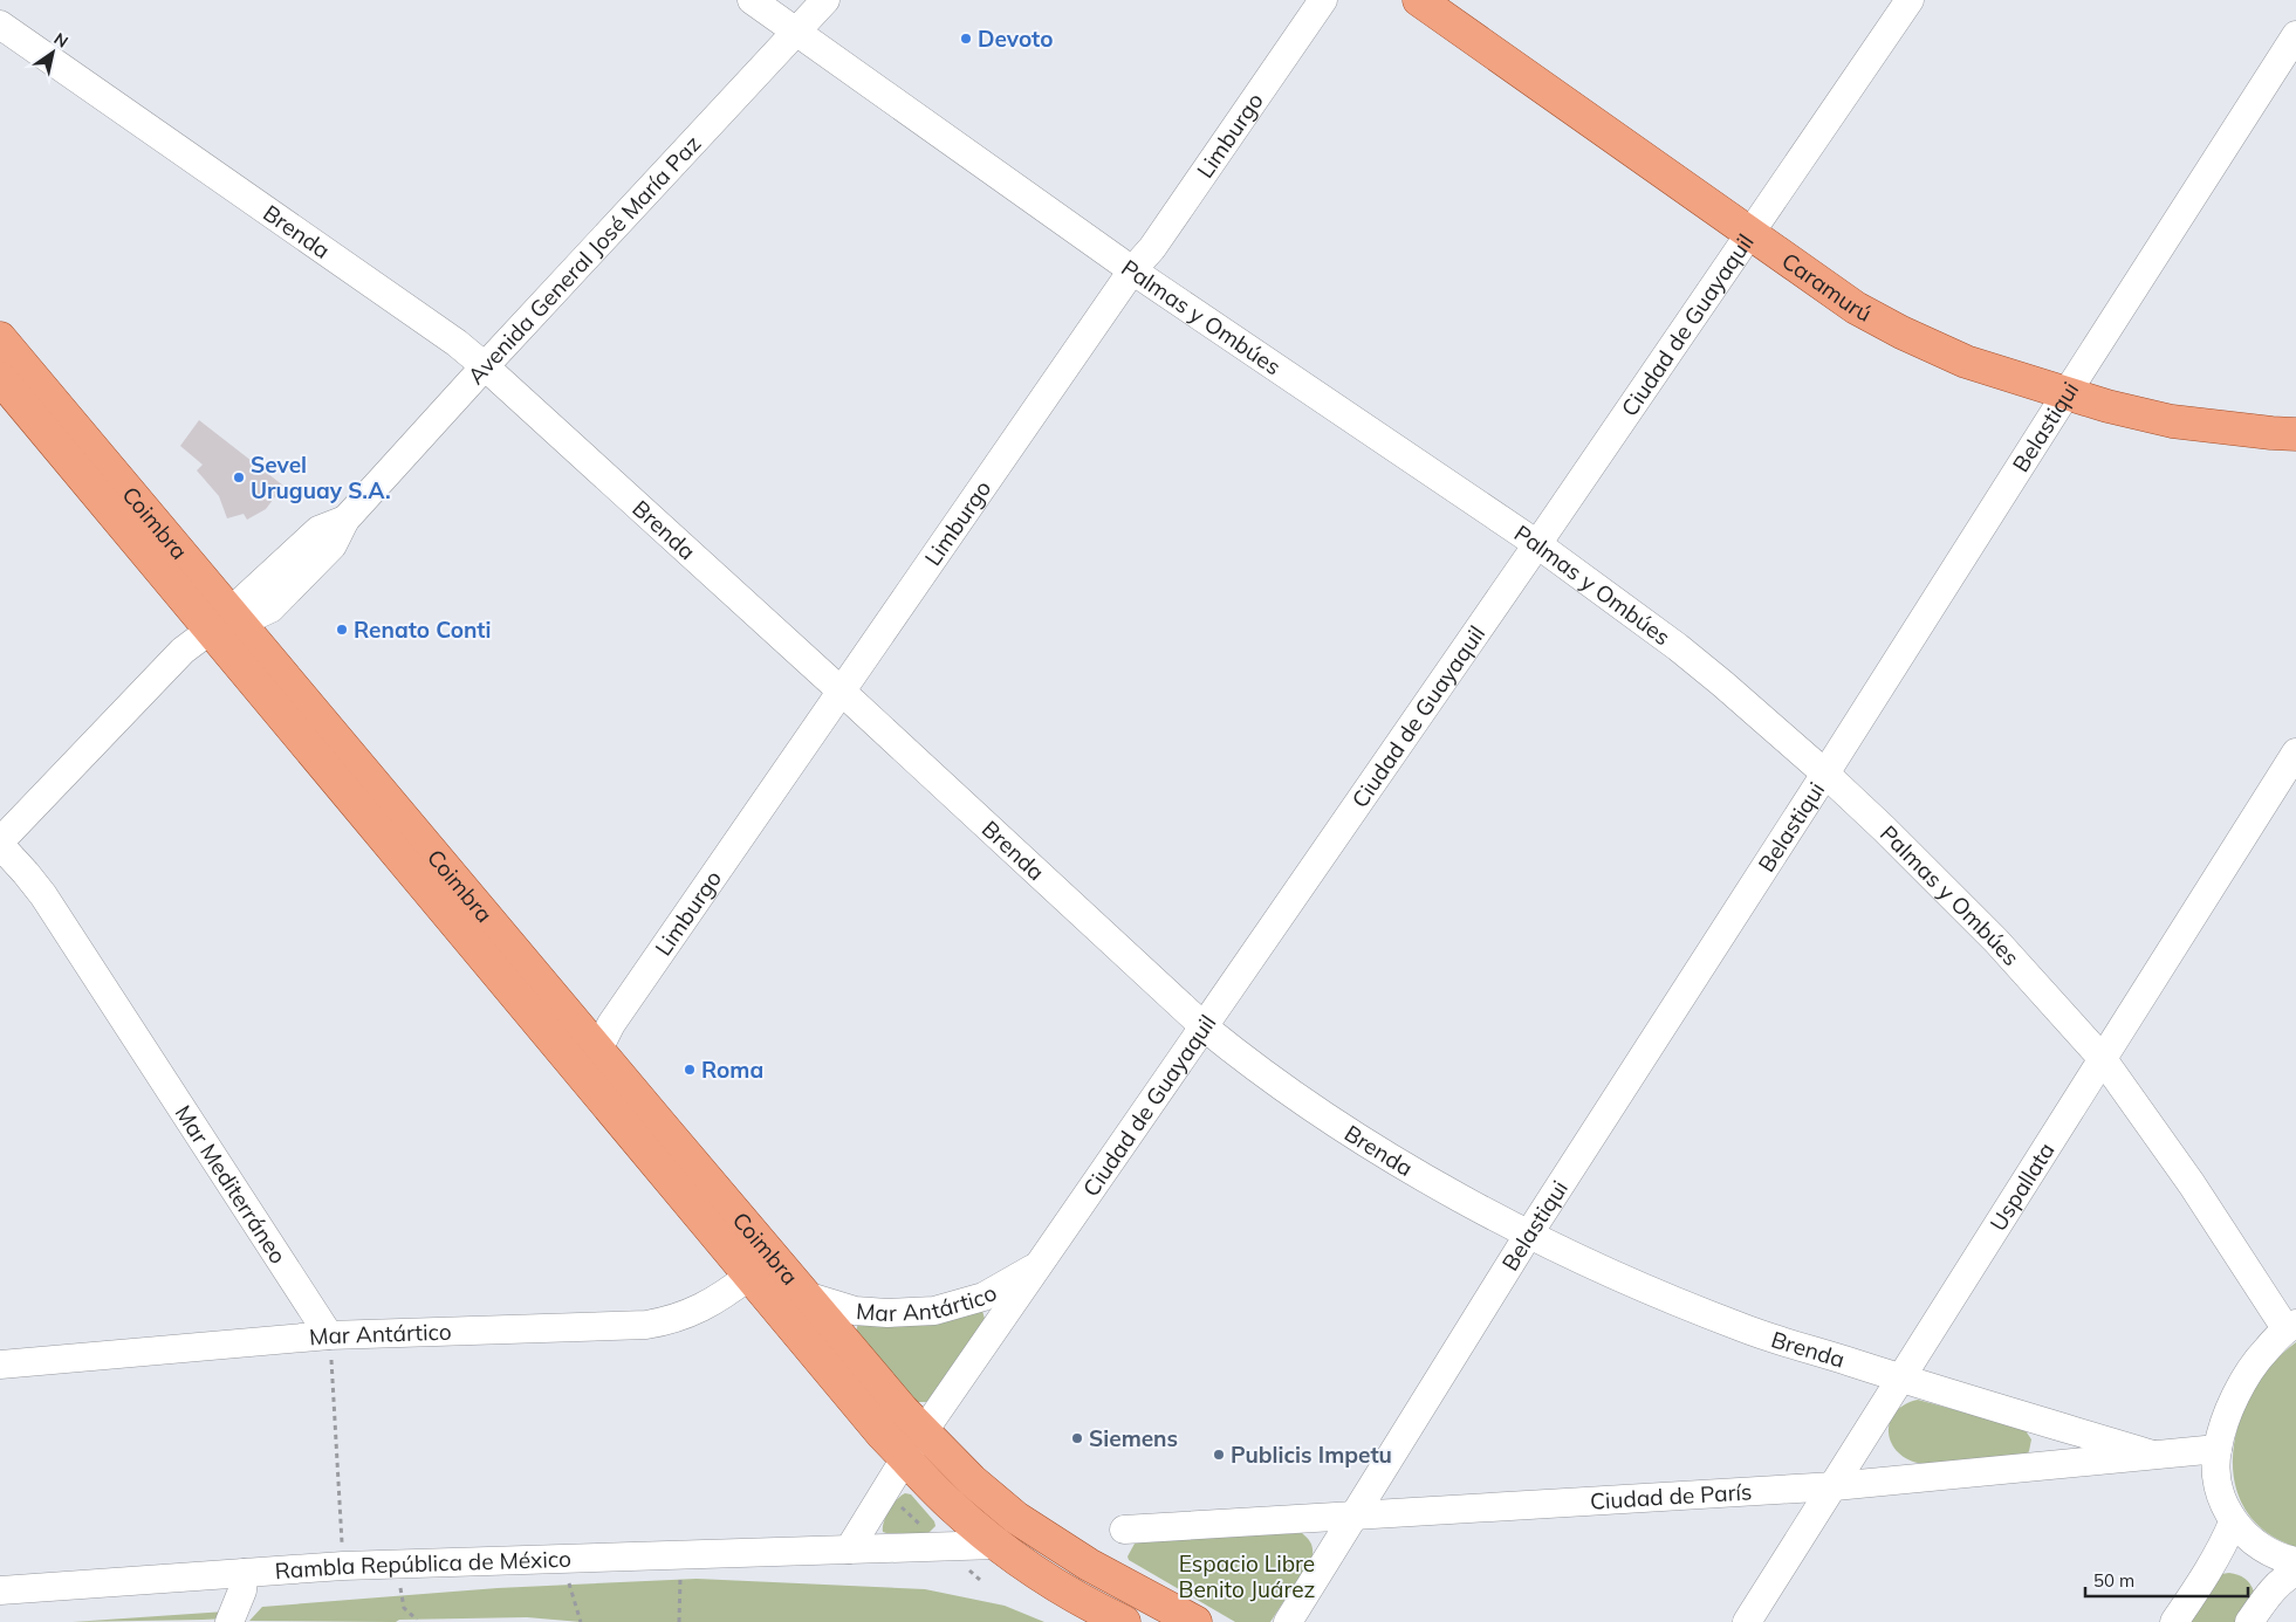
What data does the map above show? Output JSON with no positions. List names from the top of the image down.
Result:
{
  "streets": {
    "main road": ["Caramurú", "Coimbra"],
    "street": [
      "Limburgo",
      "Brenda",
      "Avenida General José María Paz",
      "Palmas y Ombúes",
      "Ciudad de Guayaquil",
      "Belastiqui",
      "Mar Mediterráneo",
      "Uspallata",
      "Mar Antártico",
      "Ciudad de París",
      "Rambla República de México"
    ]
  },
  "crossings": [
    ["Limburgo", "Brenda"],
    ["Limburgo", "Palmas y Ombúes"],
    ["Limburgo", "Coimbra"],
    ["Brenda", "Avenida General José María Paz"],
    ["Brenda", "Ciudad de Guayaquil"],
    ["Brenda", "Belastiqui"],
    ["Brenda", "Uspallata"],
    ["Brenda", "Ciudad de París"],
    ["Avenida General José María Paz", "Palmas y Ombúes"],
    ["Avenida General José María Paz", "Coimbra"],
    ["Avenida General José María Paz", "Mar Mediterráneo"],
    ["Caramurú", "Ciudad de Guayaquil"],
    ["Caramurú", "Belastiqui"],
    ["Palmas y Ombúes", "Ciudad de Guayaquil"],
    ["Palmas y Ombúes", "Belastiqui"],
    ["Palmas y Ombúes", "Uspallata"],
    ["Ciudad de Guayaquil", "Coimbra"],
    ["Ciudad de Guayaquil", "Mar Antártico"],
    ["Belastiqui", "Ciudad de París"],
    ["Coimbra", "Mar Antártico"],
    ["Coimbra", "Rambla República de México"],
    ["Mar Mediterráneo", "Mar Antártico"],
    ["Uspallata", "Ciudad de París"]
  ],
  "parks": ["Espacio Libre Benito Juárez"],
  "places": [
    "Devoto",
    "Sevel Uruguay S.A.",
    "Renato Conti",
    "Roma",
    "Siemens",
    "Publicis Impetu"
  ],
  "scale_bar": "50 m",
  "north": "top right"
}
